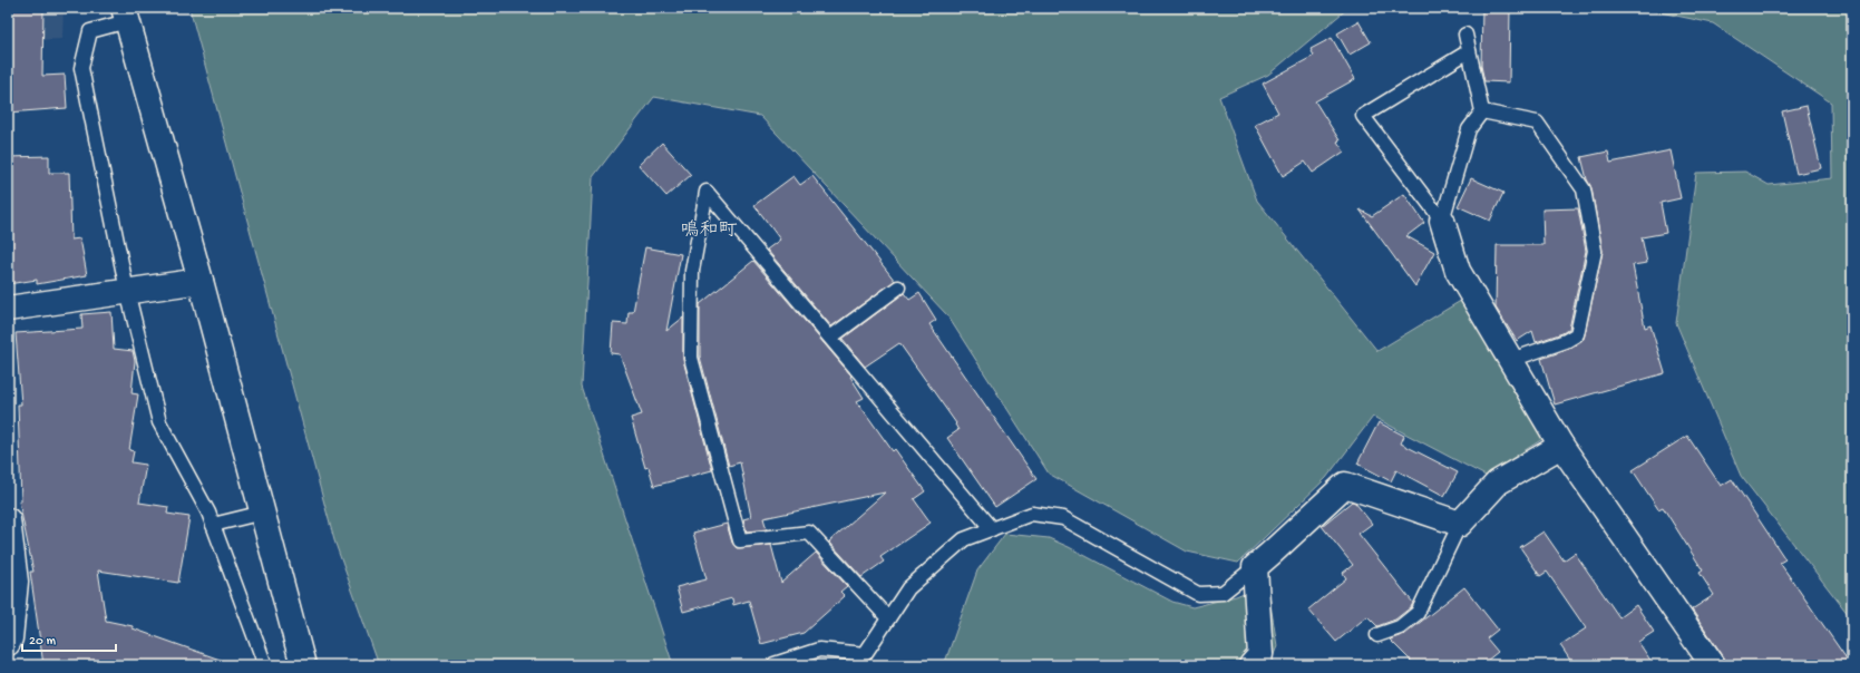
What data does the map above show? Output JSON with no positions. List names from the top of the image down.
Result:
{
  "districts": ["鳴和町"],
  "scale_bar": "20 m"
}
